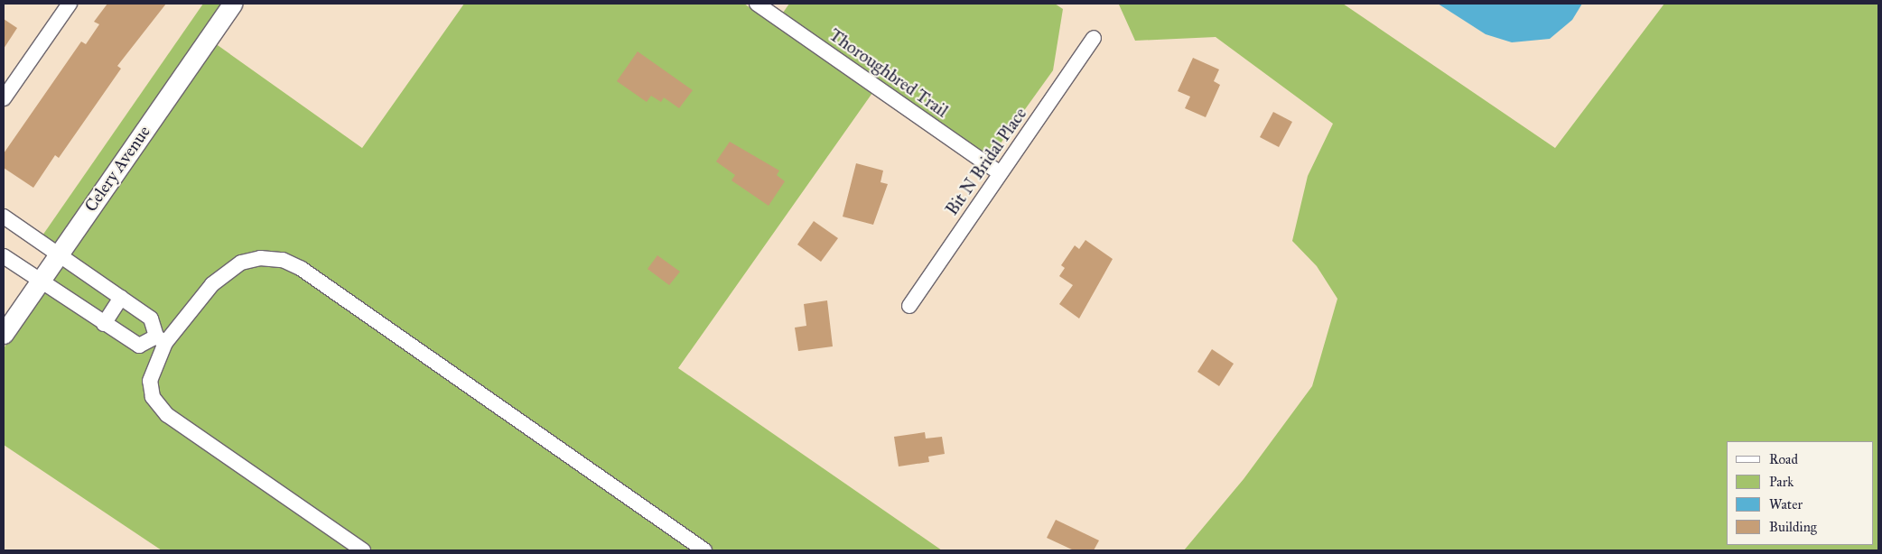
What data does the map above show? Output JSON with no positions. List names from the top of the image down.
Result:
{
  "streets": {
    "main road": ["Celery Avenue"],
    "street": ["Thoroughbred Trail", "Bit N Bridal Place"]
  },
  "crossings": [
    ["Thoroughbred Trail", "Bit N Bridal Place"]
  ],
  "legend": [
    "Road",
    "Park",
    "Water",
    "Building"
  ]
}
